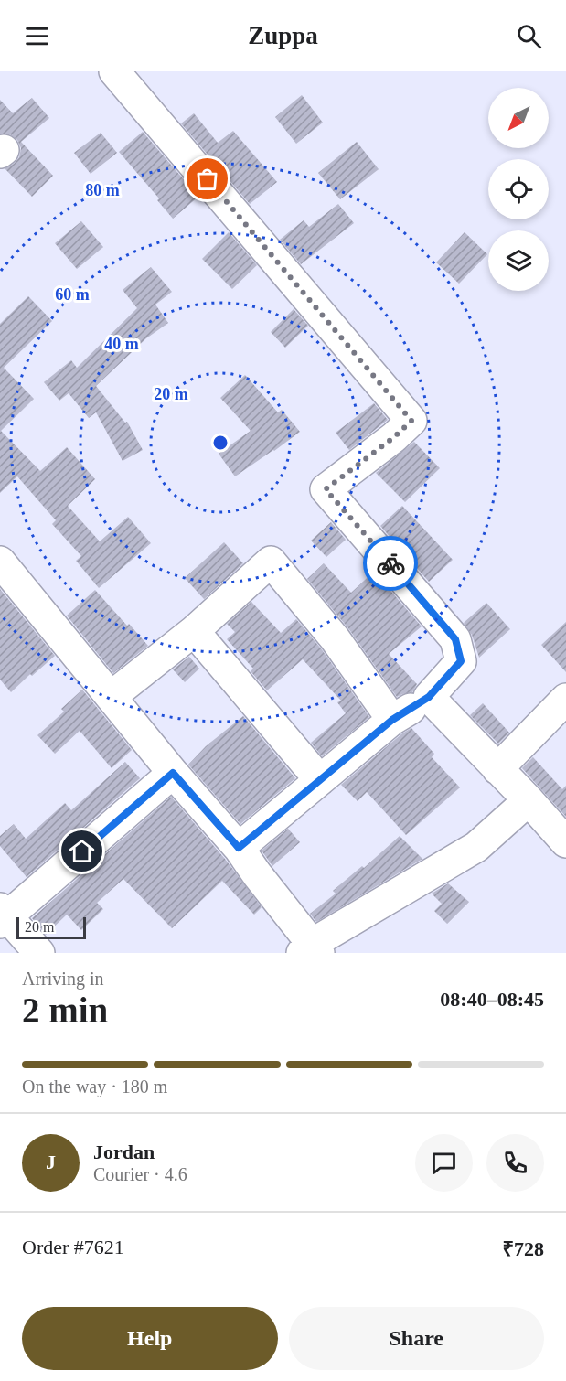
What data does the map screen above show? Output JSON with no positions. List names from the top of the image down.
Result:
{
  "scale_bar": "20 m",
  "north": "bottom left",
  "page": {
    "header": "Zuppa",
    "scale": "20 m",
    "heading": ["2 min", "Arriving in", "08:40–08:45"],
    "panel": [
      "Jordan",
      "Courier · 4.6",
      "Order #7621",
      "₹728"
    ],
    "bar": "On the way · 180 m",
    "round": "J",
    "buttons": ["Help", "Share"]
  },
  "rings": [
    "80 m",
    "60 m",
    "40 m",
    "20 m"
  ]
}
